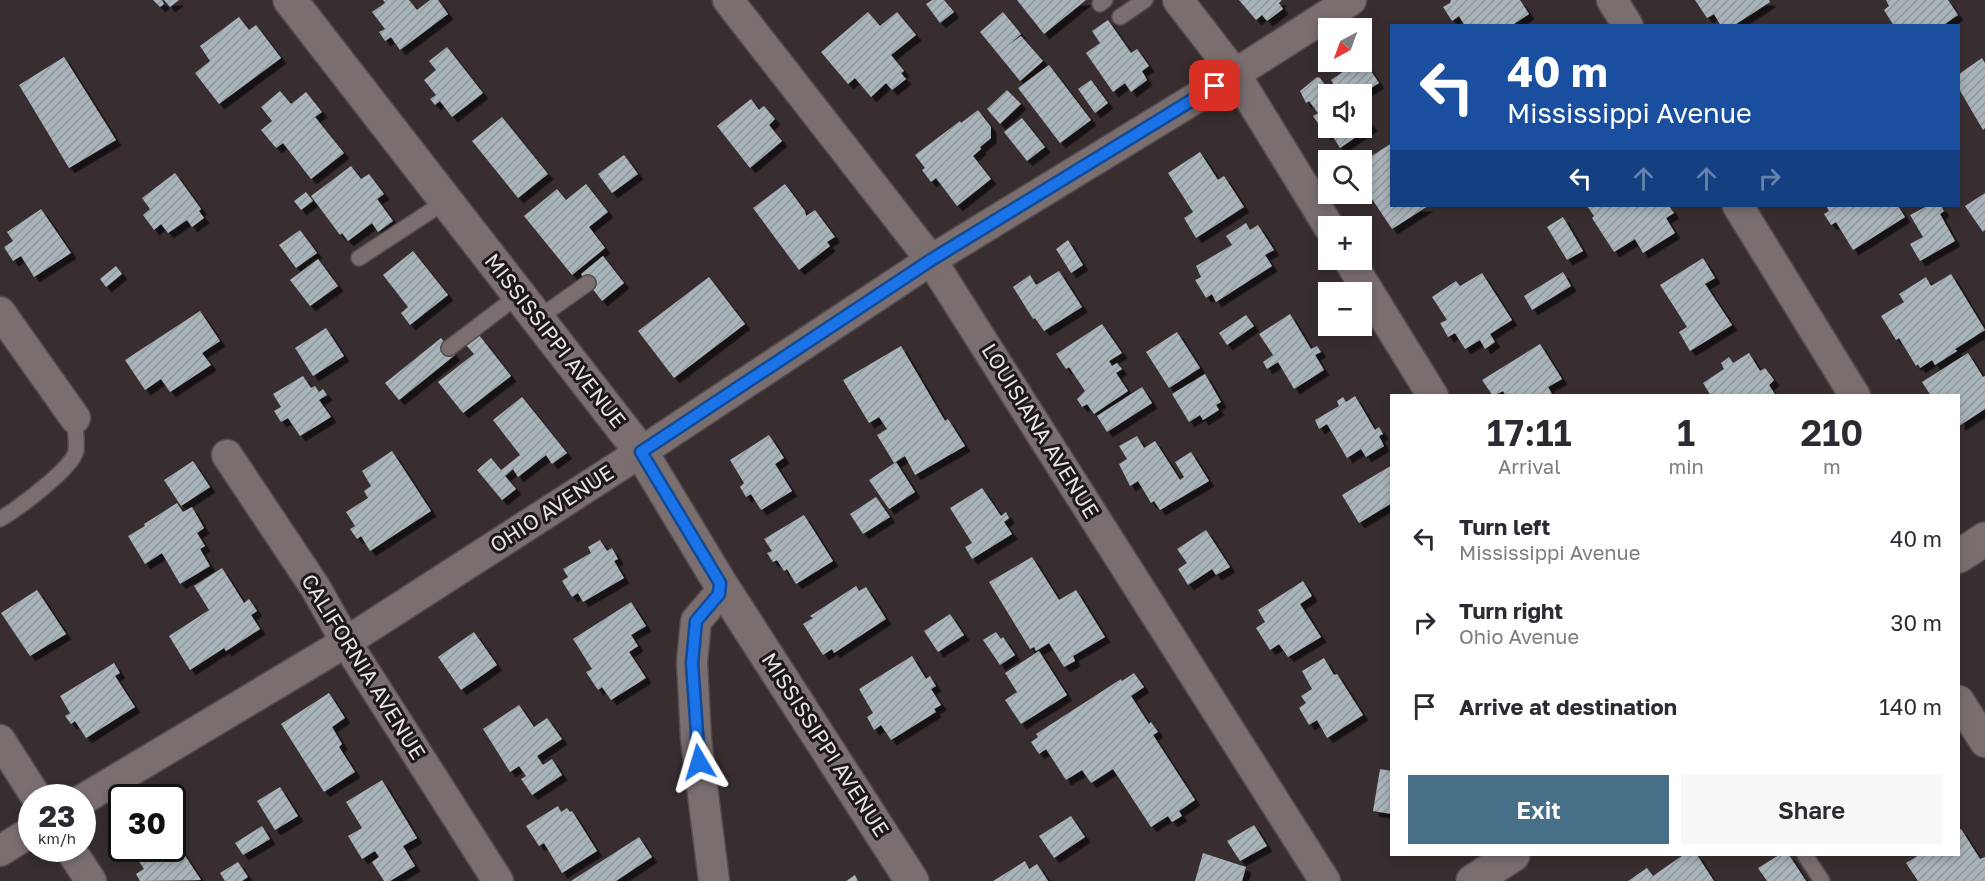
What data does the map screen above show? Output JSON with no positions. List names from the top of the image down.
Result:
{
  "streets": {
    "street": [
      "MISSISSIPPI AVENUE",
      "LOUISIANA AVENUE",
      "OHIO AVENUE",
      "CALIFORNIA AVENUE"
    ]
  },
  "crossings": [
    ["MISSISSIPPI AVENUE", "OHIO AVENUE"],
    ["LOUISIANA AVENUE", "OHIO AVENUE"],
    ["OHIO AVENUE", "CALIFORNIA AVENUE"]
  ],
  "north": "bottom left",
  "page": {
    "map_buttons": ["+", "−"],
    "turn": ["40 m", "Mississippi Avenue"],
    "eta": [
      "17:11",
      "Arrival",
      "1",
      "min",
      "210",
      "m"
    ],
    "list": [
      {
        "name": "Turn left",
        "note": "Mississippi Avenue",
        "value": "40 m"
      },
      {
        "name": "Turn right",
        "note": "Ohio Avenue",
        "value": "30 m"
      },
      {
        "name": "Arrive at destination",
        "value": "140 m"
      }
    ],
    "buttons": ["Exit", "Share"],
    "speed": "23 km/h",
    "limit": "30"
  }
}
